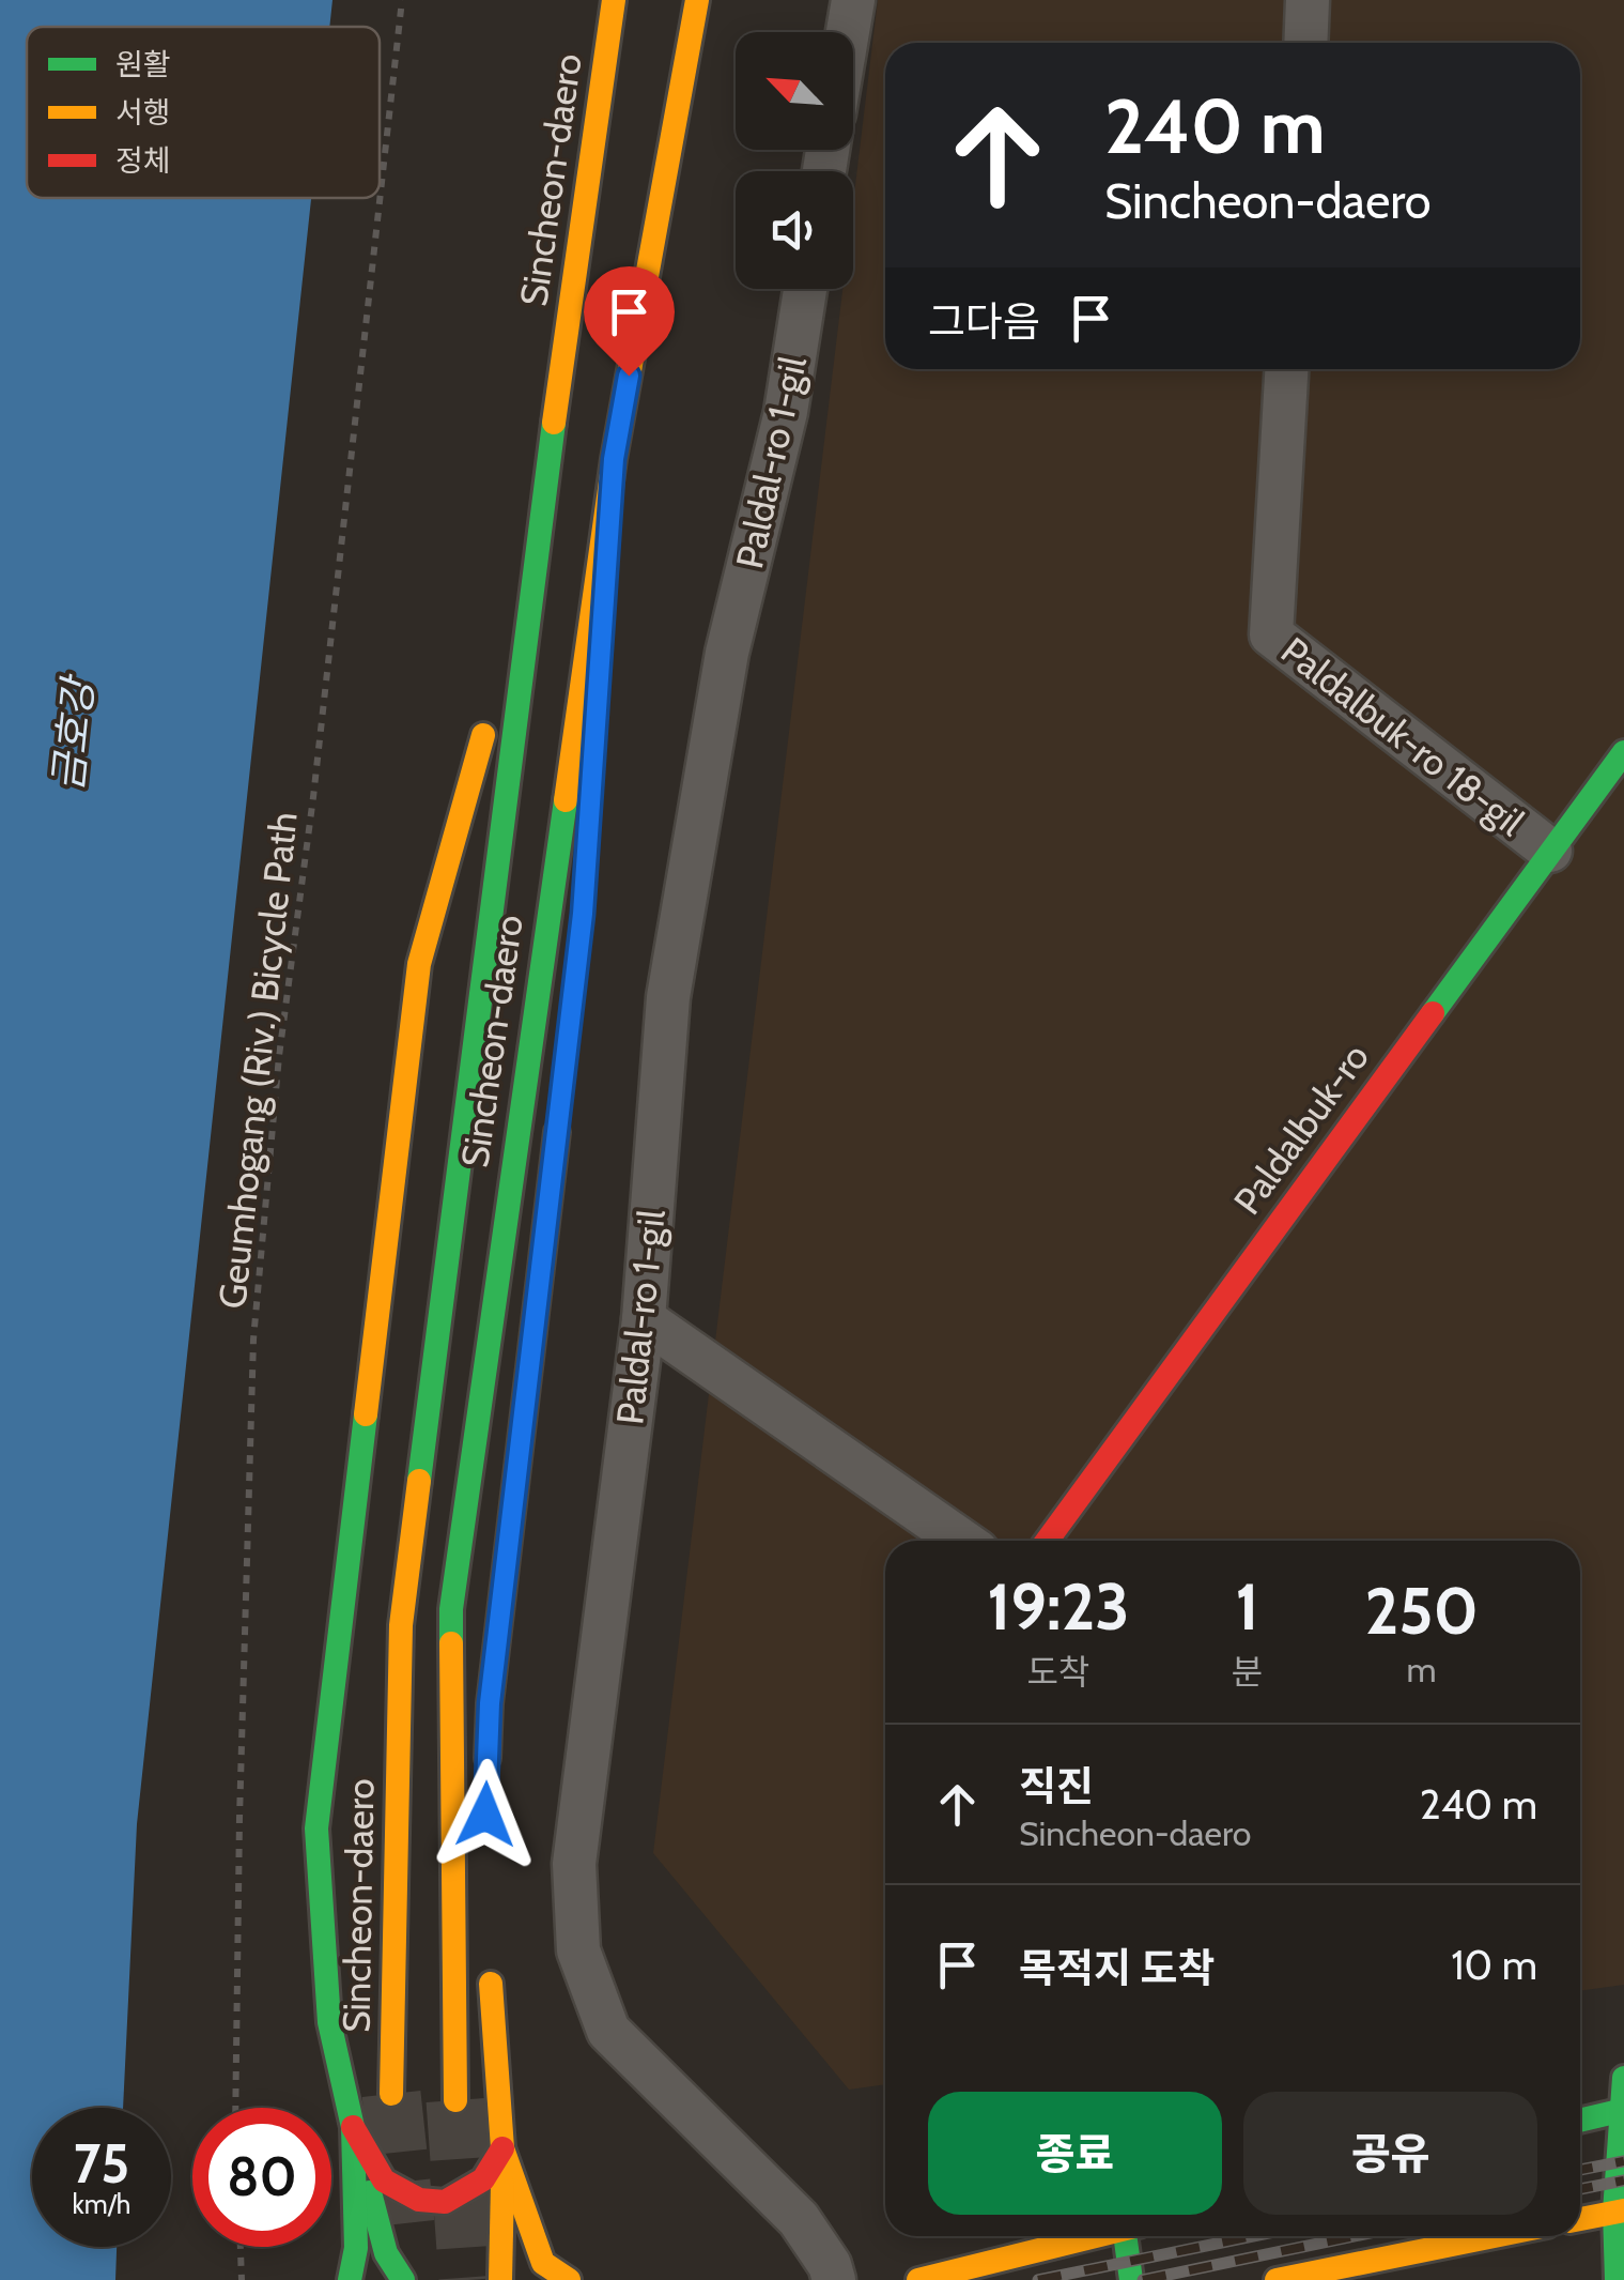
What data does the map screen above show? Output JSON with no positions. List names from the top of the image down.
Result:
{
  "streets": {
    "main road": ["Sincheon-daero", "Paldalbuk-ro"],
    "street": ["Paldal-ro 1-gil", "Paldalbuk-ro 18-gil"],
    "path": ["Geumhogang (Riv.) Bicycle Path"]
  },
  "crossings": [
    ["Paldalbuk-ro 18-gil", "Paldalbuk-ro"]
  ],
  "water": ["금호강"],
  "legend": ["원활", "서행", "정체"],
  "north": "top left",
  "page": {
    "turn": ["240 m", "Sincheon-daero"],
    "then": "그다음",
    "eta": [
      "19:23",
      "도착",
      "1",
      "분",
      "250",
      "m"
    ],
    "list": [
      {
        "name": "직진",
        "note": "Sincheon-daero",
        "value": "240 m"
      },
      {
        "name": "목적지 도착",
        "value": "10 m"
      }
    ],
    "buttons": ["종료", "공유"],
    "speed": "75 km/h",
    "limit": "80"
  }
}
